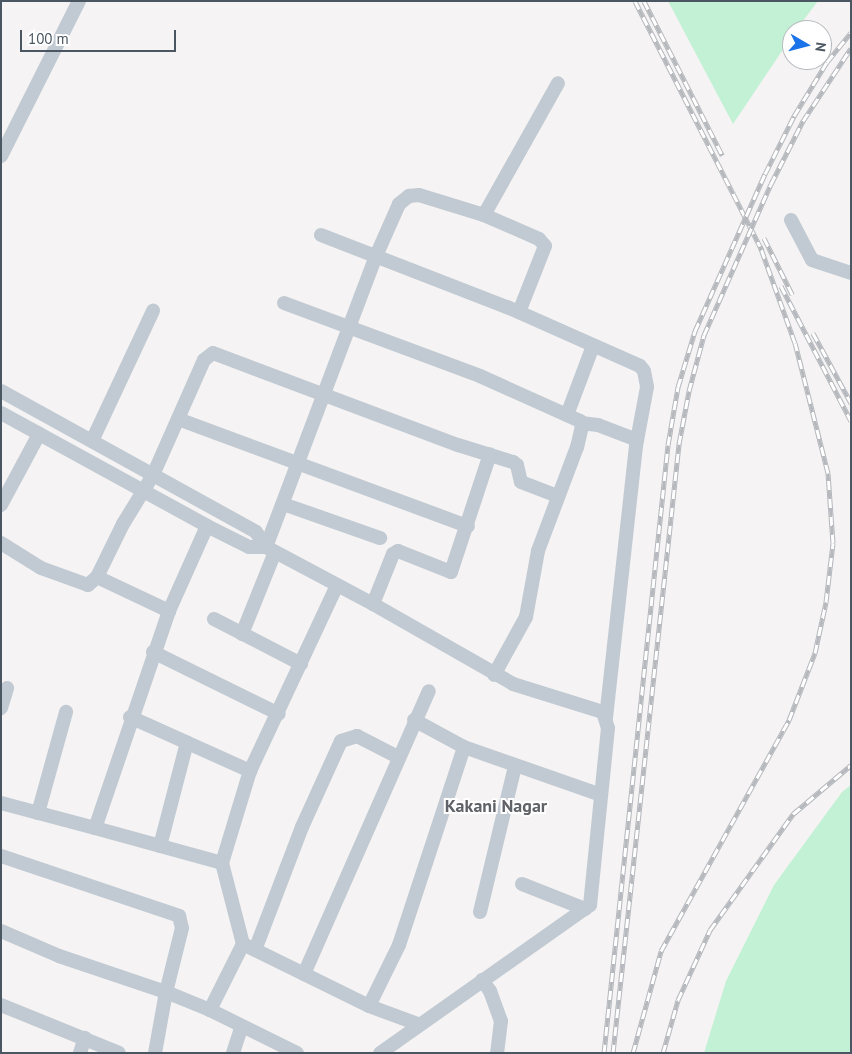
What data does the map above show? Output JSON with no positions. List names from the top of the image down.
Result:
{
  "districts": ["Kakani Nagar"],
  "scale_bar": "100 m",
  "north": "right"
}
